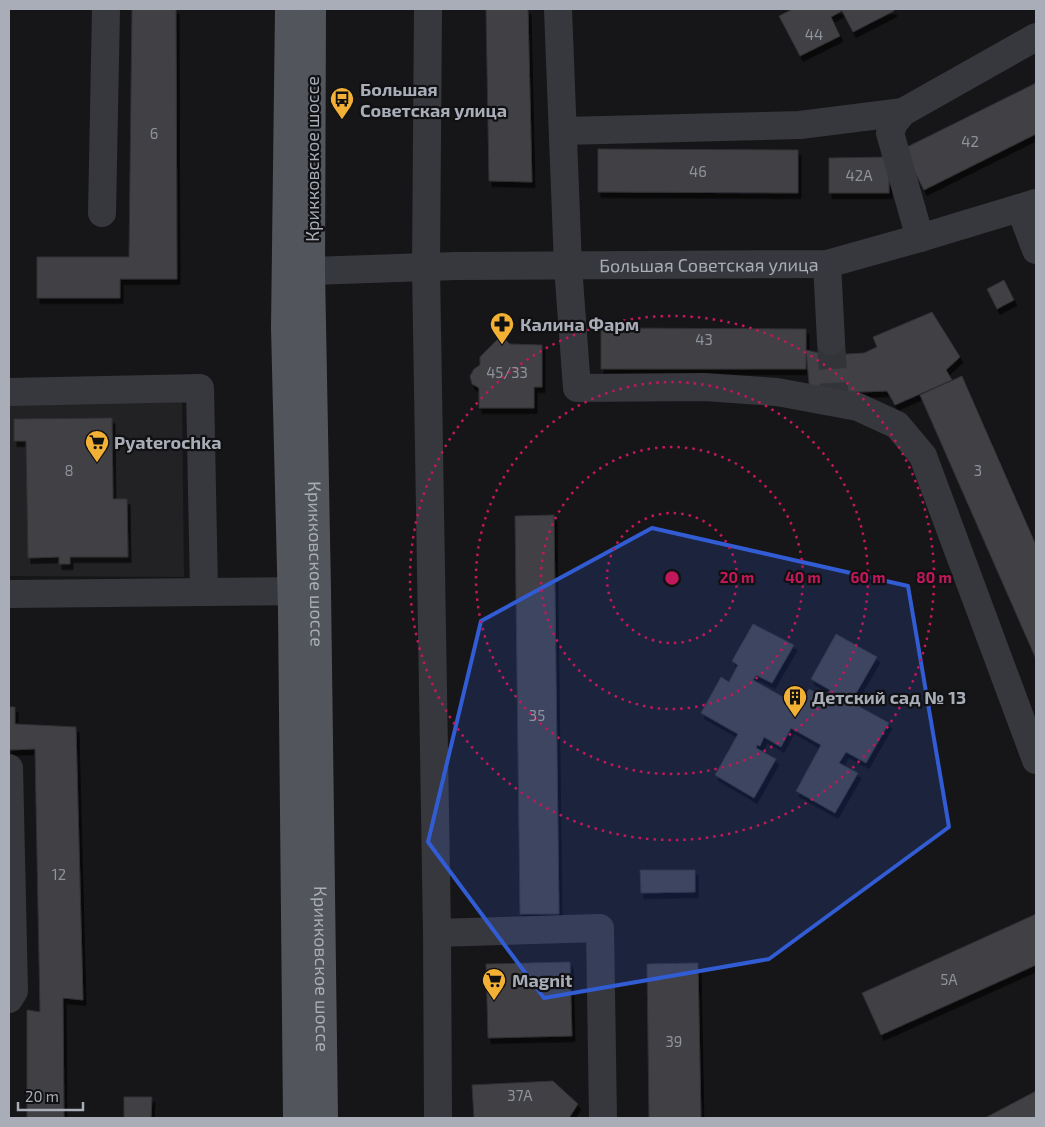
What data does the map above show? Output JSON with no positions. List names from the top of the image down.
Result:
{
  "streets": {
    "main road": ["Крикковское шоссе"],
    "street": ["Большая Советская улица"]
  },
  "crossings": [
    ["Крикковское шоссе", "Большая Советская улица"]
  ],
  "places": {
    "bus stop": ["Большая Советская улица"],
    "pharmacy": ["Калина Фарм"],
    "supermarket": ["Pyaterochka", "Magnit"],
    "building": ["Детский сад № 13"]
  },
  "house_numbers": [
    "44",
    "6",
    "42",
    "46",
    "42А",
    "43",
    "45/33",
    "8",
    "3",
    "35",
    "12",
    "5А",
    "39",
    "37А"
  ],
  "scale_bar": "20 m",
  "rings": [
    "20 m",
    "40 m",
    "60 m",
    "80 m"
  ]
}
